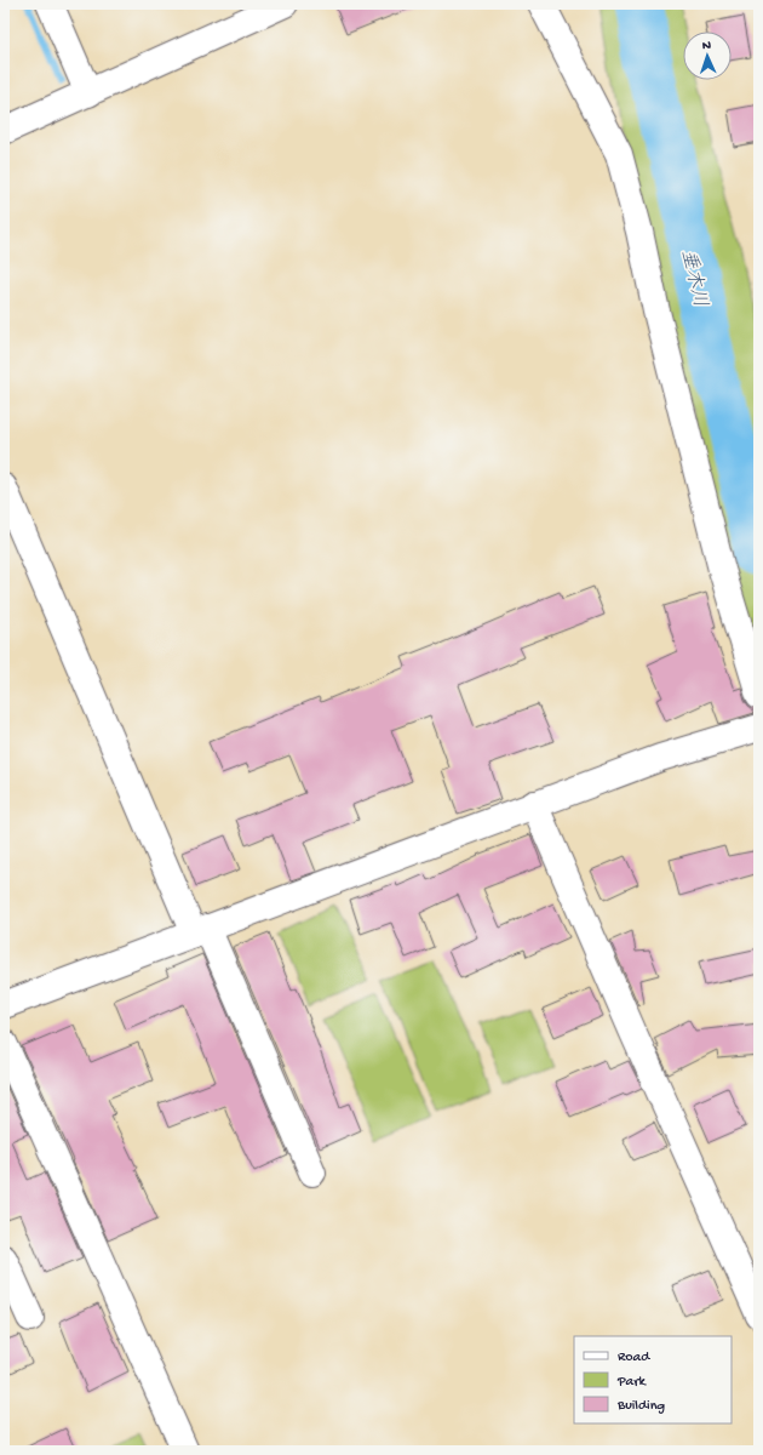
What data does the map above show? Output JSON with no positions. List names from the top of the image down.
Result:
{
  "water": ["垂木川"],
  "legend": ["Road", "Park", "Building"],
  "north": "top"
}
